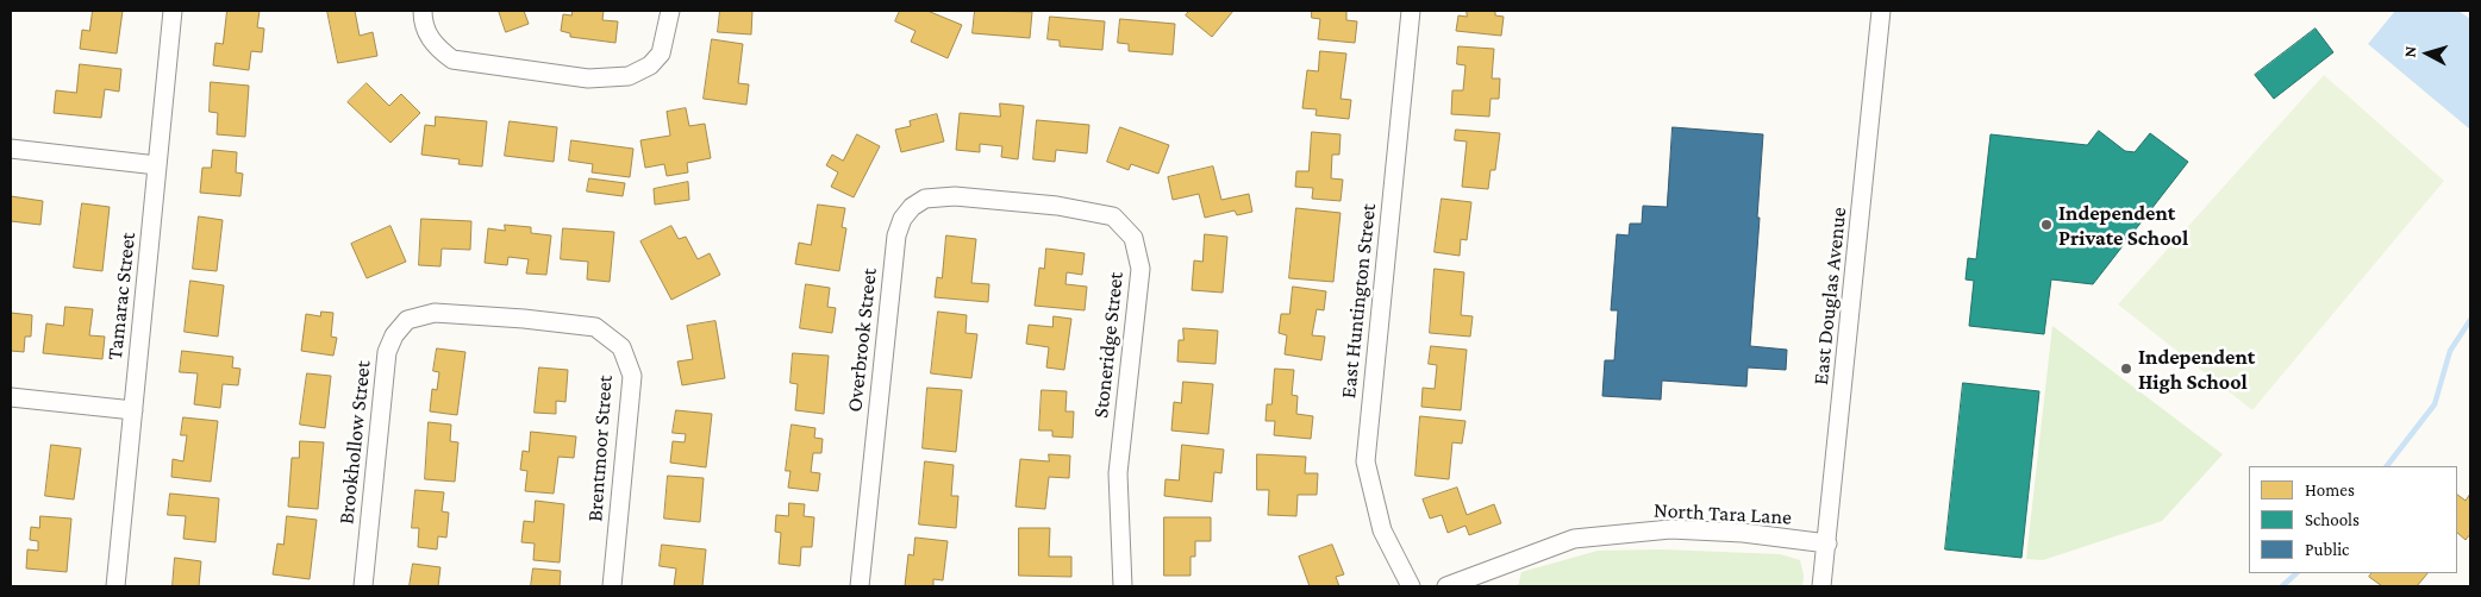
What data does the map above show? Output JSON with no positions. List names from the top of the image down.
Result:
{
  "streets": {
    "street": [
      "Tamarac Street",
      "East Douglas Avenue",
      "East Huntington Street",
      "Overbrook Street",
      "Stoneridge Street",
      "Brookhollow Street",
      "Brentmoor Street",
      "North Tara Lane"
    ]
  },
  "crossings": [
    ["East Douglas Avenue", "North Tara Lane"],
    ["Overbrook Street", "Stoneridge Street"],
    ["Brookhollow Street", "Brentmoor Street"]
  ],
  "places": ["Independent Private School", "Independent High School"],
  "legend": ["Homes", "Schools", "Public"],
  "north": "left"
}
